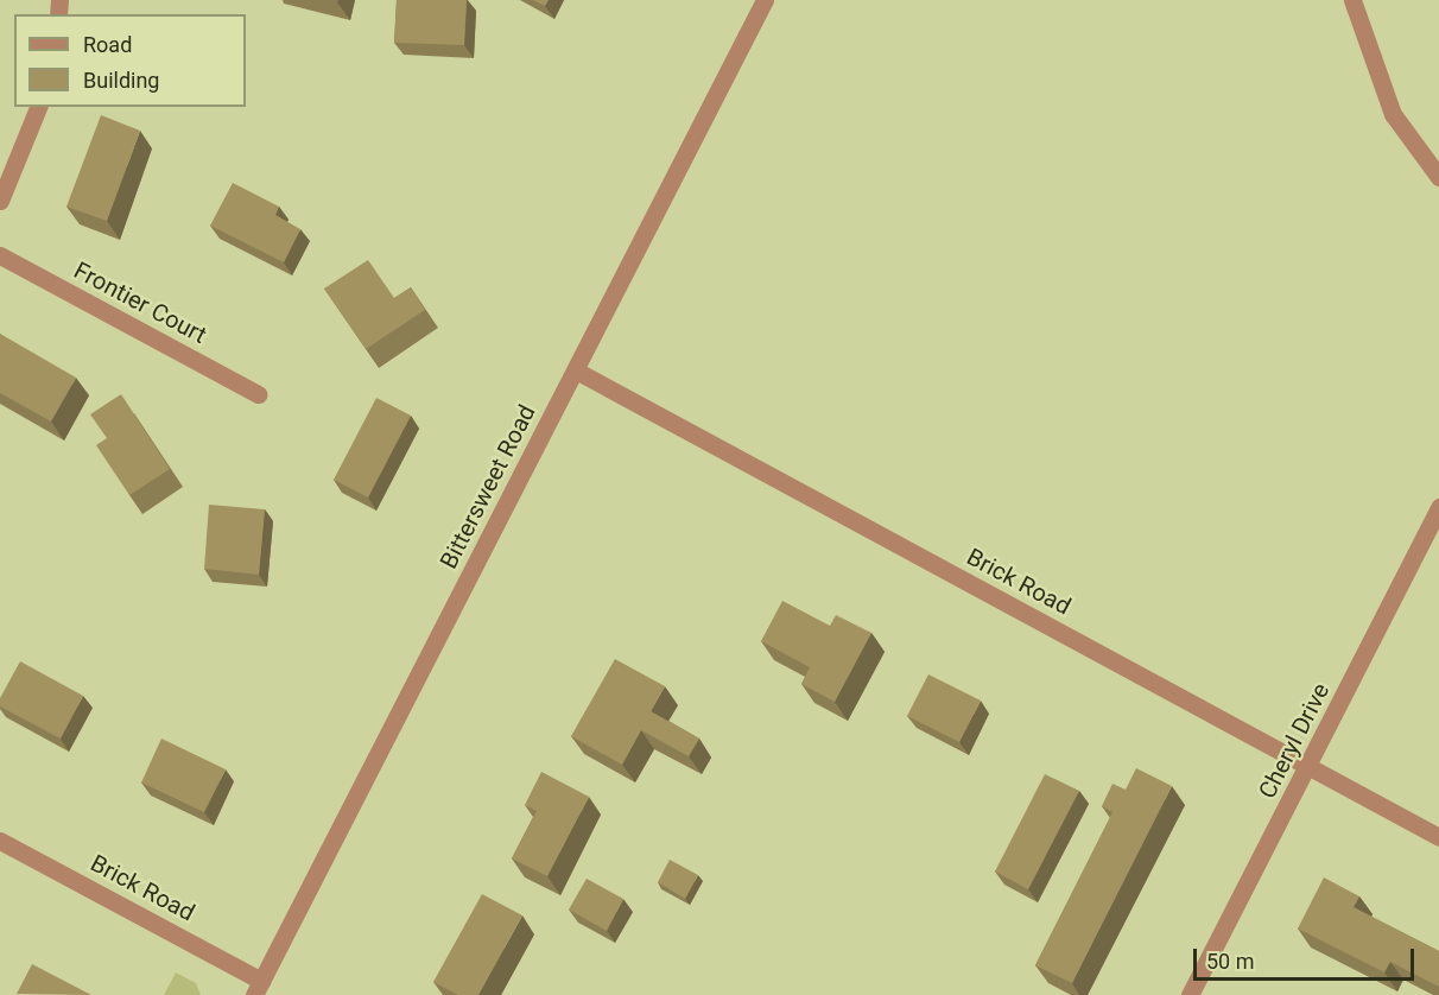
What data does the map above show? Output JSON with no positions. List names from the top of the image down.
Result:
{
  "streets": {
    "street": [
      "Frontier Court",
      "Bittersweet Road",
      "Brick Road",
      "Cheryl Drive"
    ]
  },
  "crossings": [
    ["Bittersweet Road", "Brick Road"],
    ["Brick Road", "Cheryl Drive"]
  ],
  "legend": ["Road", "Building"],
  "scale_bar": "50 m"
}
